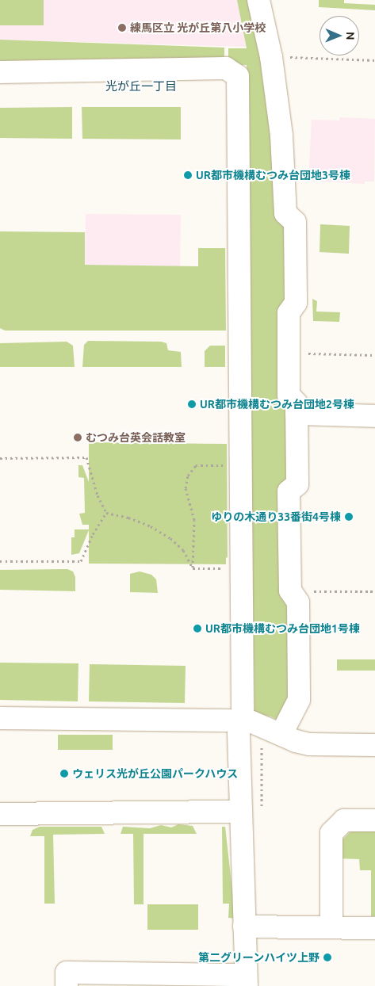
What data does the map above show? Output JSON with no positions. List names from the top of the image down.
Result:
{
  "districts": ["光が丘一丁目"],
  "places": [
    "練馬区立 光が丘第八小学校",
    "UR都市機構むつみ台団地3号棟",
    "UR都市機構むつみ台団地2号棟",
    "むつみ台英会話教室",
    "ゆりの木通り33番街4号棟",
    "UR都市機構むつみ台団地1号棟",
    "ウェリス光が丘公園パークハウス",
    "第二グリーンハイツ上野"
  ],
  "north": "right"
}
